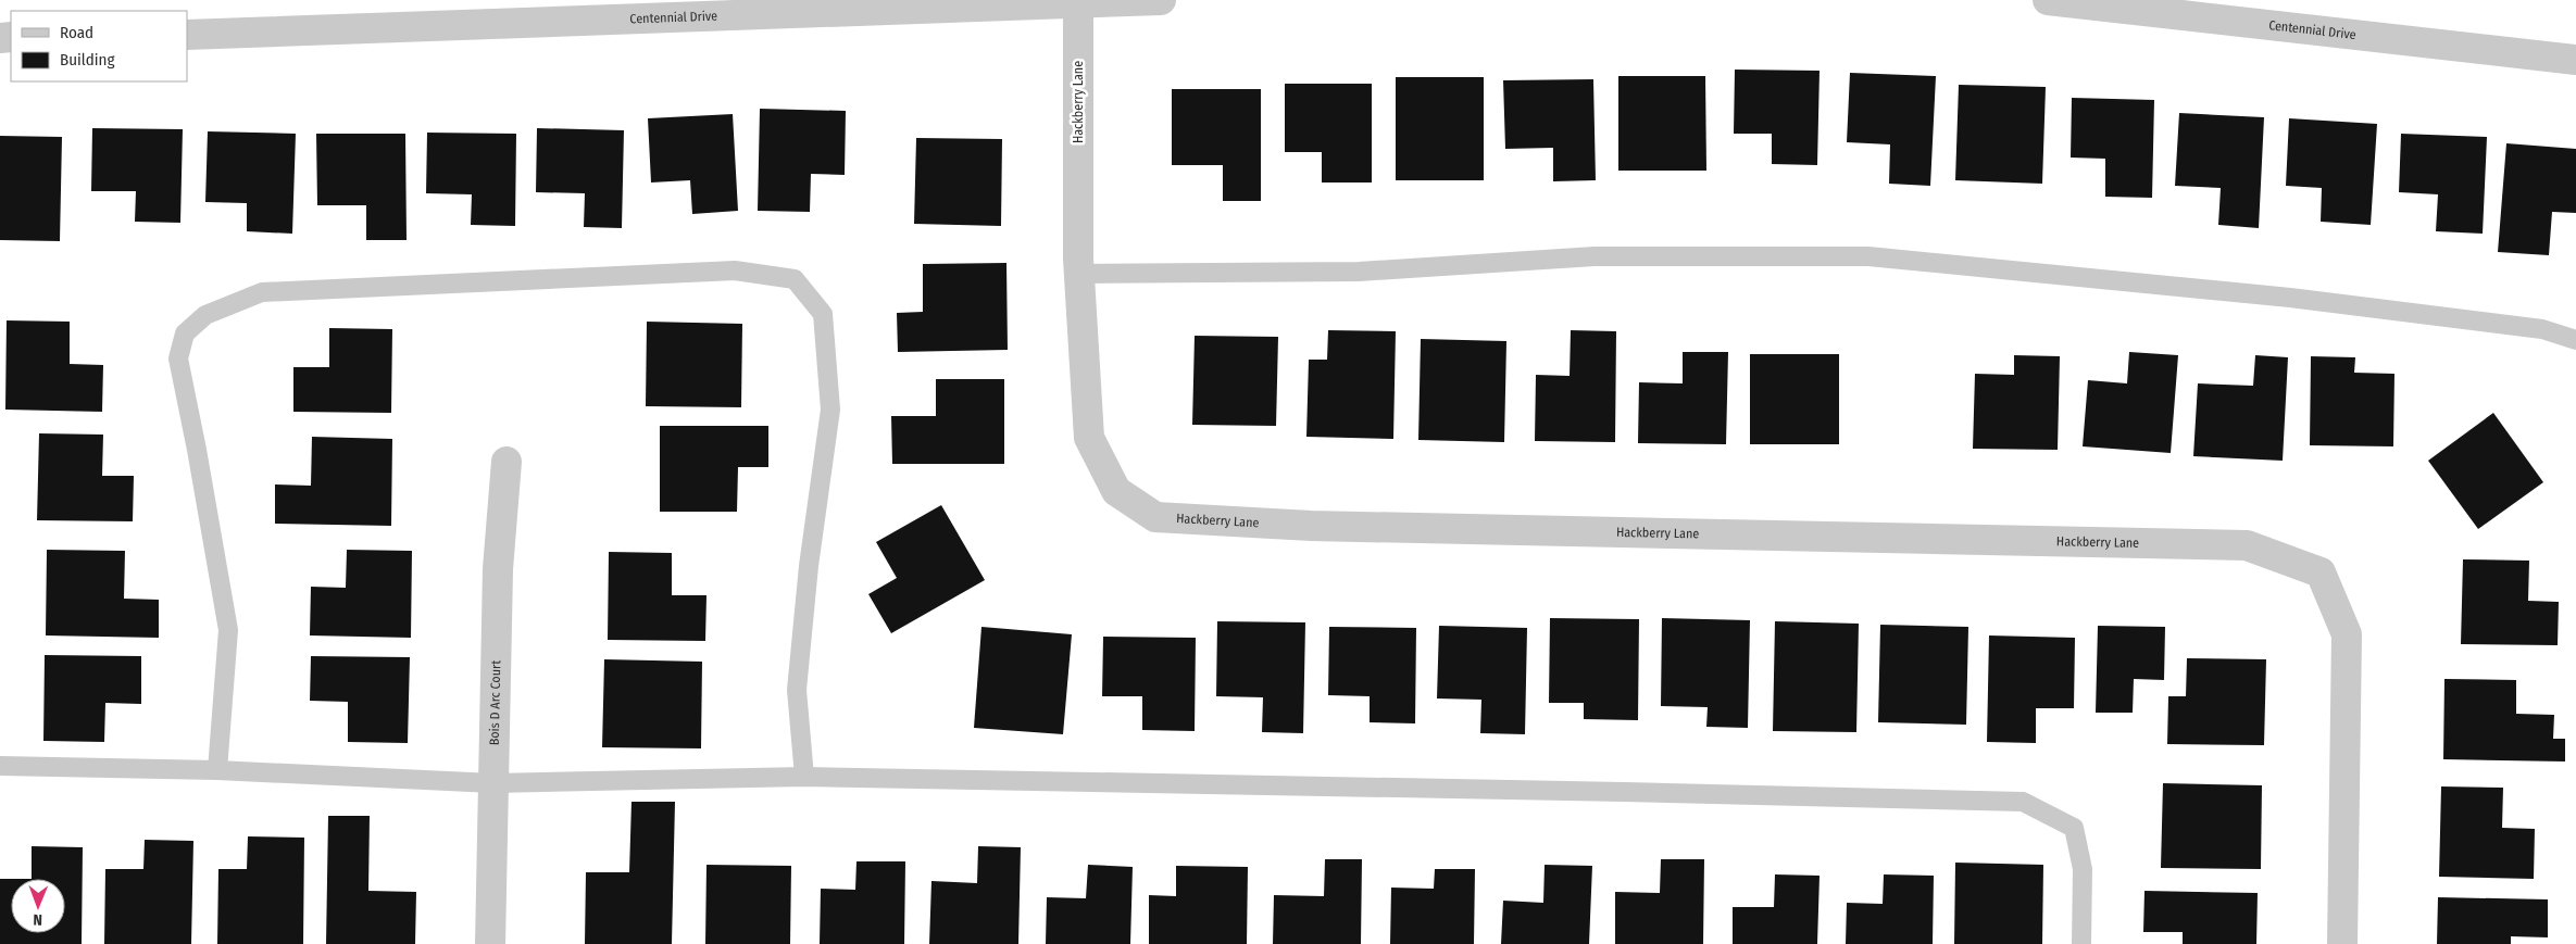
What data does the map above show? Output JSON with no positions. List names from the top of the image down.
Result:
{
  "streets": {
    "street": ["Centennial Drive", "Hackberry Lane", "Bois D Arc Court"]
  },
  "crossings": [
    ["Centennial Drive", "Hackberry Lane"]
  ],
  "legend": ["Road", "Building"],
  "north": "bottom"
}
